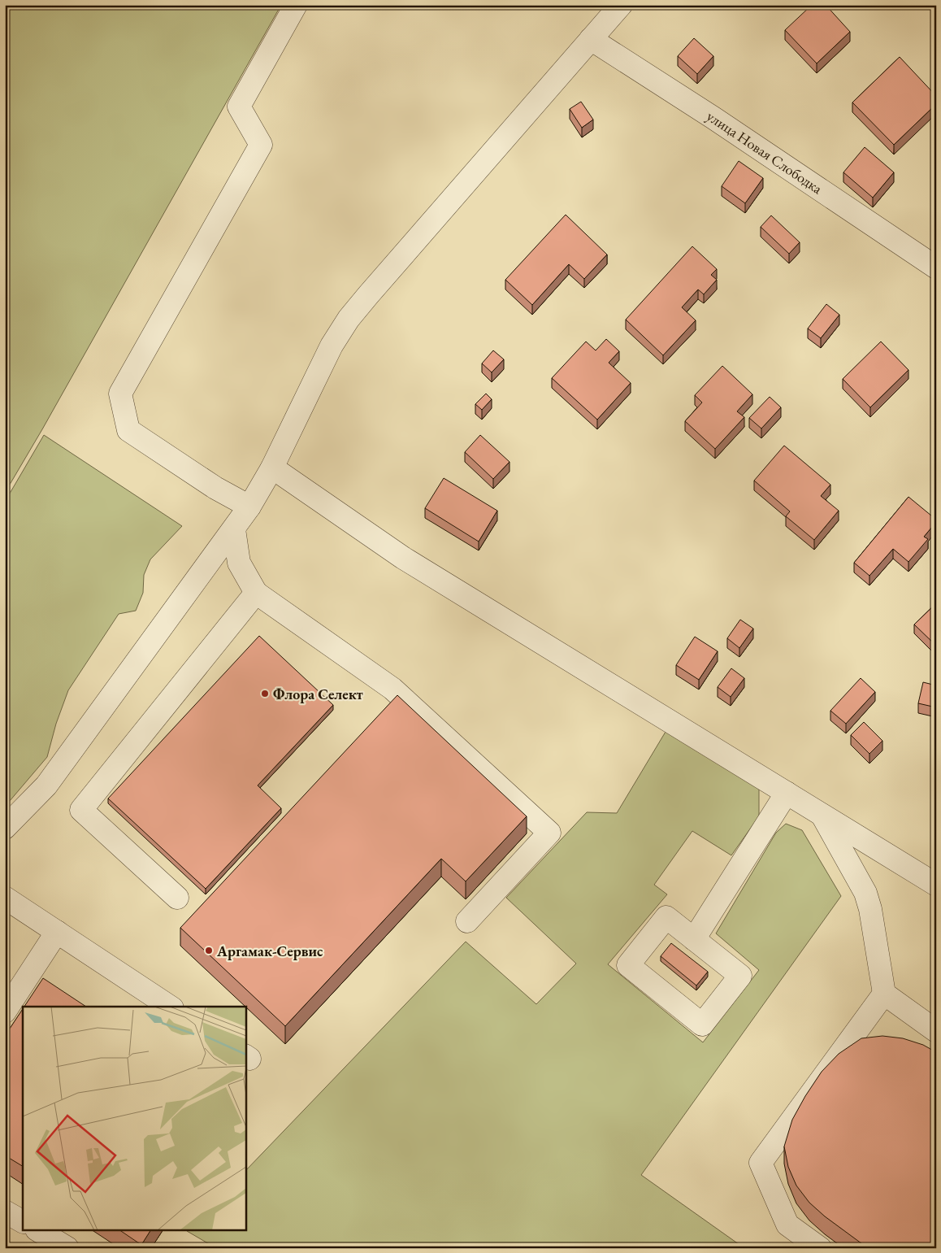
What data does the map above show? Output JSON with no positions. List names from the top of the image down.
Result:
{
  "streets": {
    "street": ["улица Новая Слободка"]
  },
  "places": ["Флора Селект", "Аргамак-Сервис"]
}
